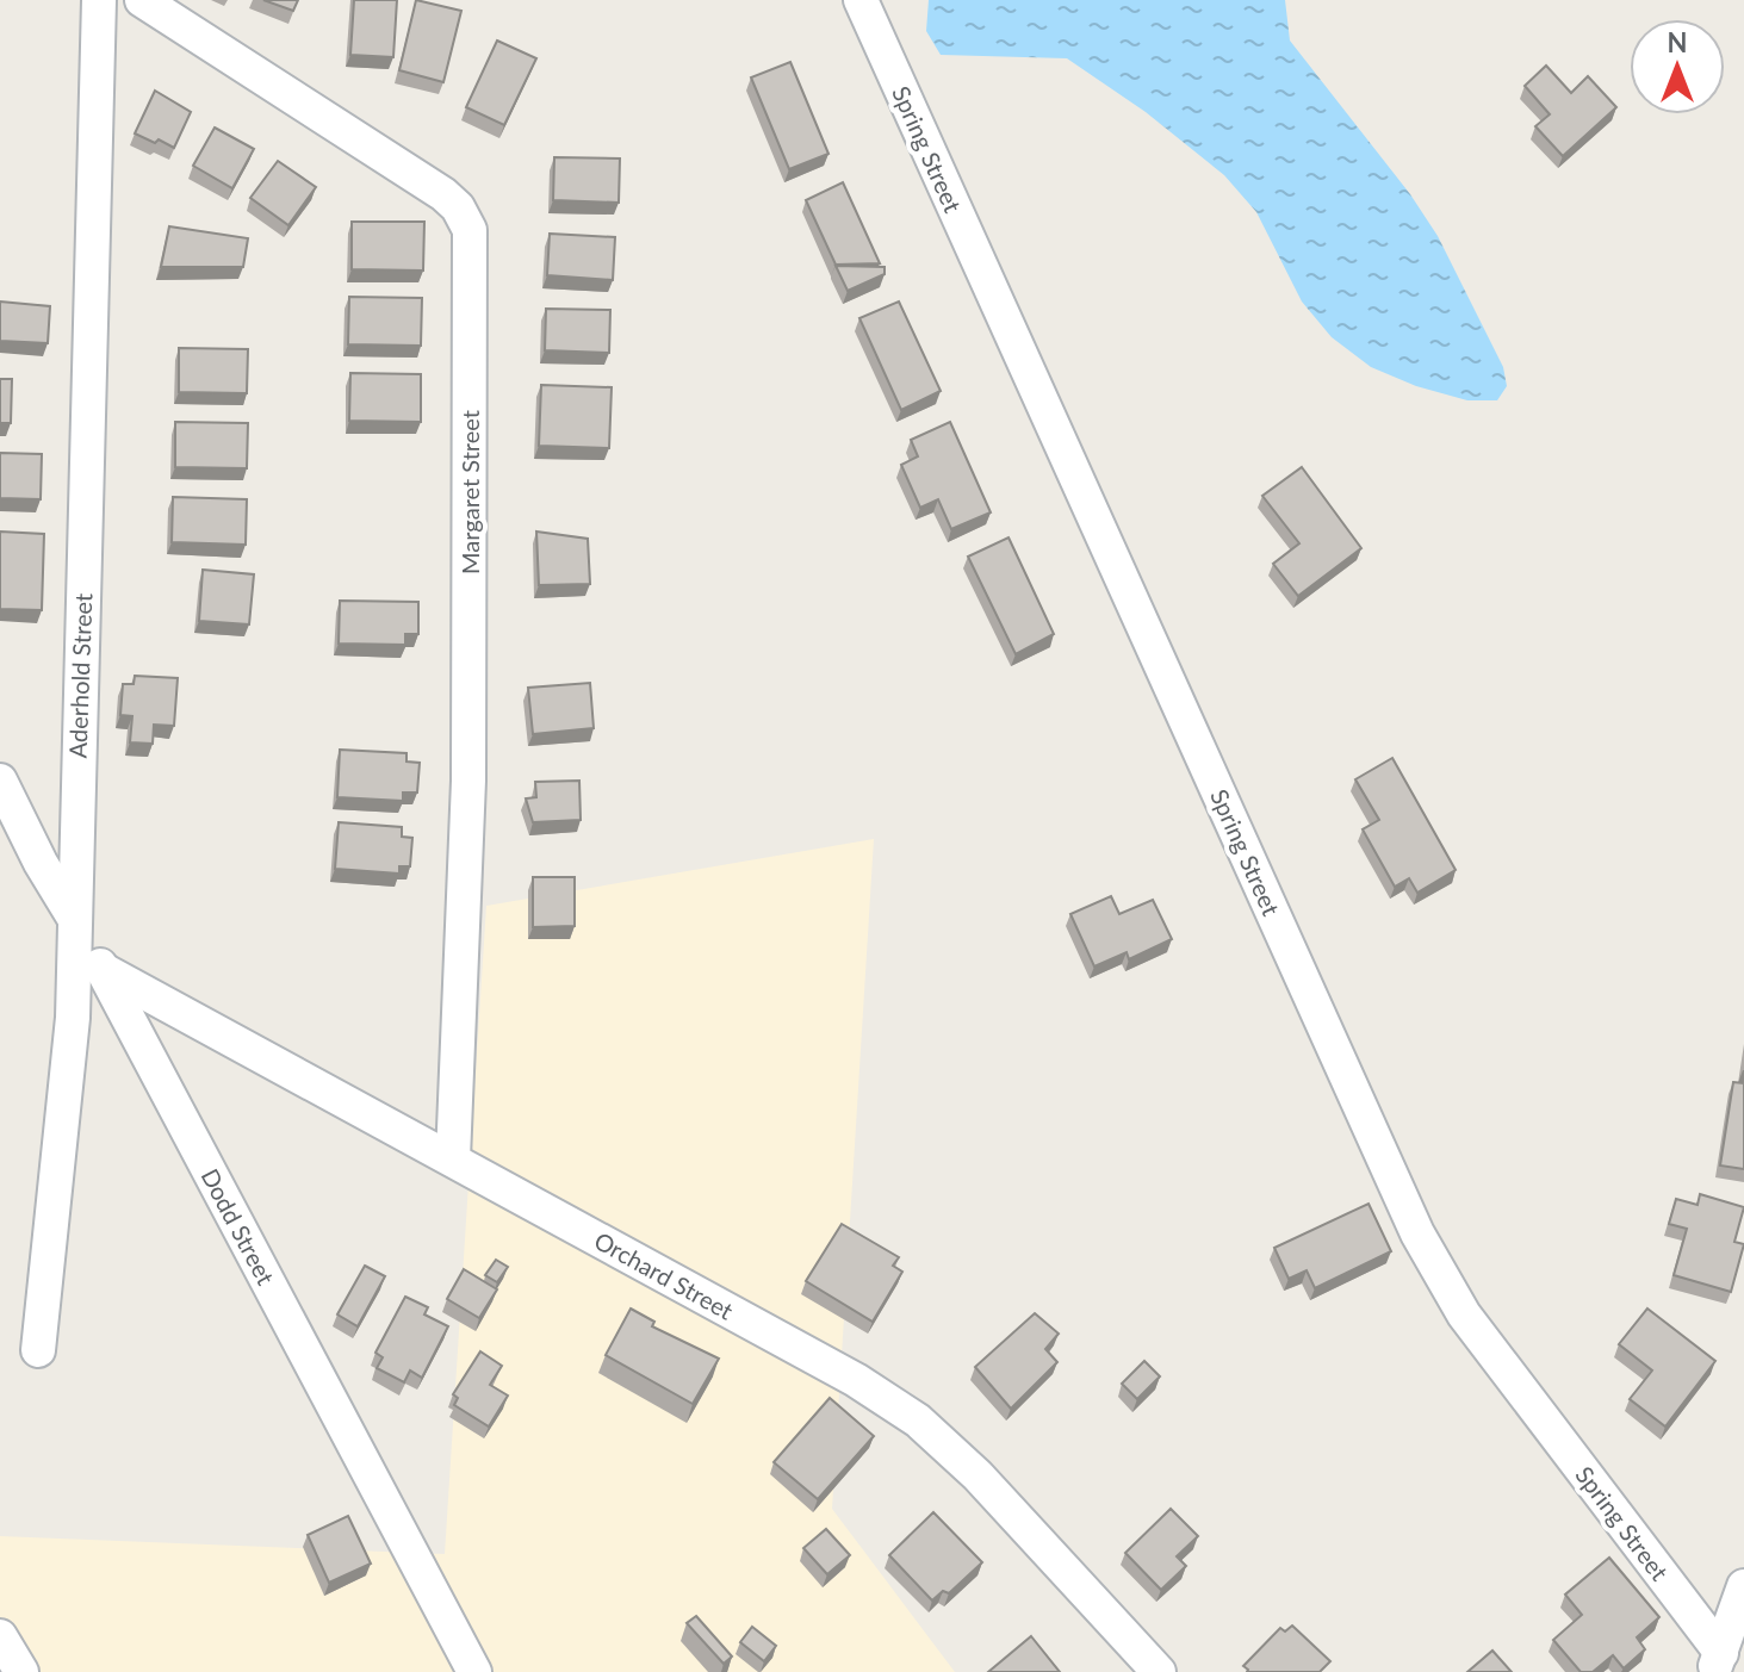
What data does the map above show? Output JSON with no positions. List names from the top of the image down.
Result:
{
  "streets": {
    "street": [
      "Spring Street",
      "Margaret Street",
      "Aderhold Street",
      "Dodd Street",
      "Orchard Street"
    ]
  },
  "crossings": [
    ["Margaret Street", "Orchard Street"],
    ["Aderhold Street", "Dodd Street"],
    ["Dodd Street", "Orchard Street"]
  ],
  "north": "top"
}
